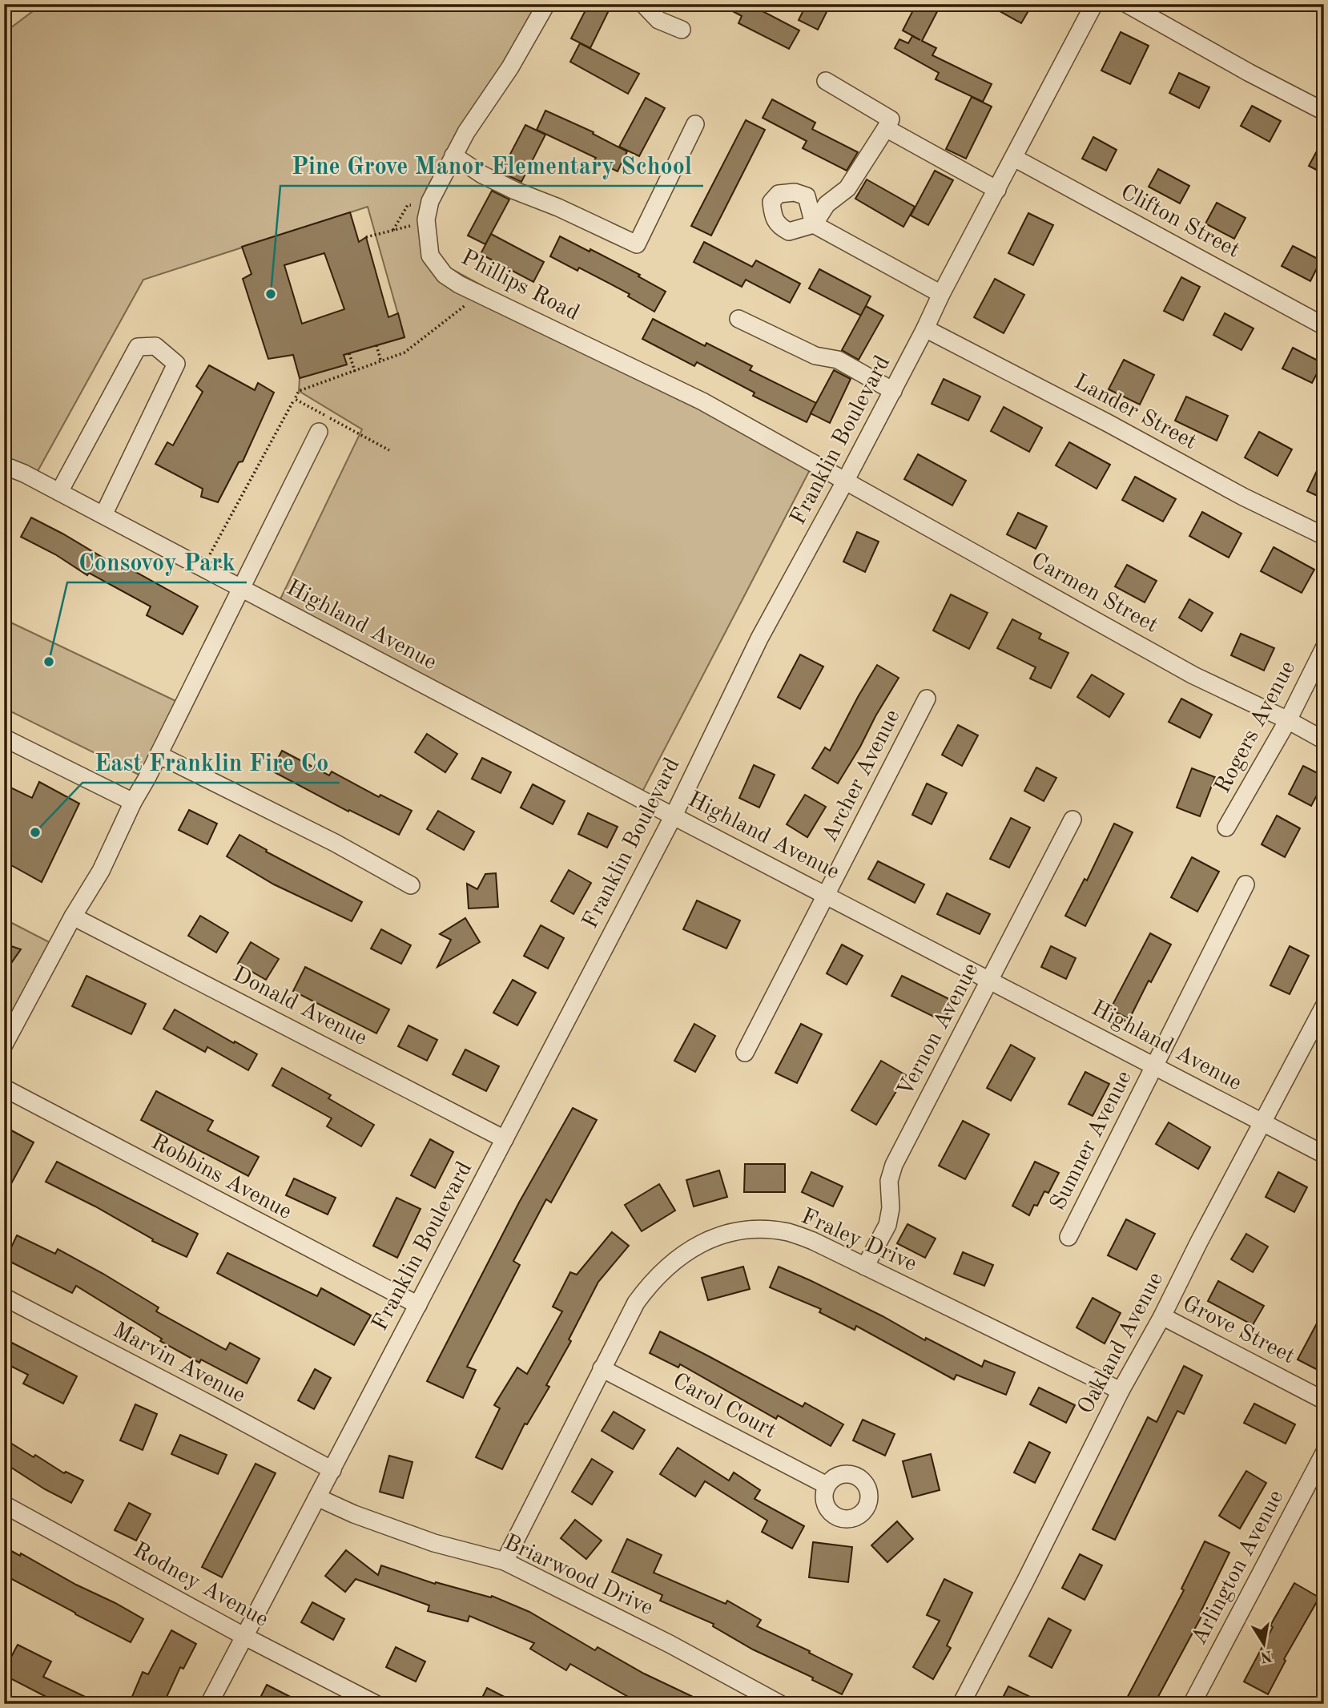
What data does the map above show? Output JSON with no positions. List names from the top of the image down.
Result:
{
  "streets": {
    "street": [
      "Clifton Street",
      "Phillips Road",
      "Lander Street",
      "Franklin Boulevard",
      "Carmen Street",
      "Highland Avenue",
      "Rogers Avenue",
      "Archer Avenue",
      "Donald Avenue",
      "Vernon Avenue",
      "Sumner Avenue",
      "Robbins Avenue",
      "Fraley Drive",
      "Grove Street",
      "Oakland Avenue",
      "Marvin Avenue",
      "Carol Court",
      "Arlington Avenue",
      "Briarwood Drive",
      "Rodney Avenue"
    ]
  },
  "crossings": [
    ["Clifton Street", "Franklin Boulevard"],
    ["Phillips Road", "Franklin Boulevard"],
    ["Phillips Road", "Carmen Street"],
    ["Lander Street", "Franklin Boulevard"],
    ["Franklin Boulevard", "Carmen Street"],
    ["Franklin Boulevard", "Highland Avenue"],
    ["Franklin Boulevard", "Donald Avenue"],
    ["Franklin Boulevard", "Robbins Avenue"],
    ["Franklin Boulevard", "Marvin Avenue"],
    ["Franklin Boulevard", "Briarwood Drive"],
    ["Franklin Boulevard", "Rodney Avenue"],
    ["Carmen Street", "Rogers Avenue"],
    ["Highland Avenue", "Archer Avenue"],
    ["Highland Avenue", "Vernon Avenue"],
    ["Highland Avenue", "Sumner Avenue"],
    ["Highland Avenue", "Oakland Avenue"],
    ["Vernon Avenue", "Fraley Drive"],
    ["Fraley Drive", "Oakland Avenue"],
    ["Fraley Drive", "Carol Court"],
    ["Fraley Drive", "Briarwood Drive"],
    ["Grove Street", "Oakland Avenue"]
  ],
  "places": ["Pine Grove Manor Elementary School", "Consovoy Park", "East Franklin Fire Co"],
  "north": "bottom"
}
